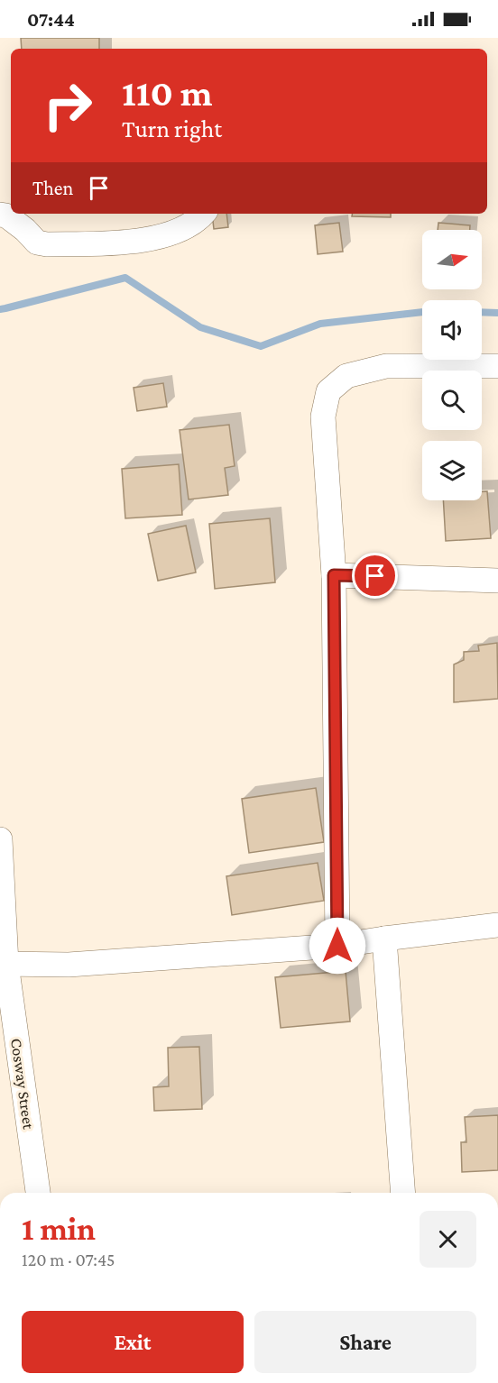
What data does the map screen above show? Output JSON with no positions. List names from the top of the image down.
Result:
{
  "streets": {
    "street": ["Cosway Street"]
  },
  "north": "right",
  "page": {
    "status": "07:44",
    "turn": ["110 m", "Turn right"],
    "then": "Then",
    "heading": ["1 min", "120 m · 07:45"],
    "buttons": ["Exit", "Share"]
  }
}
